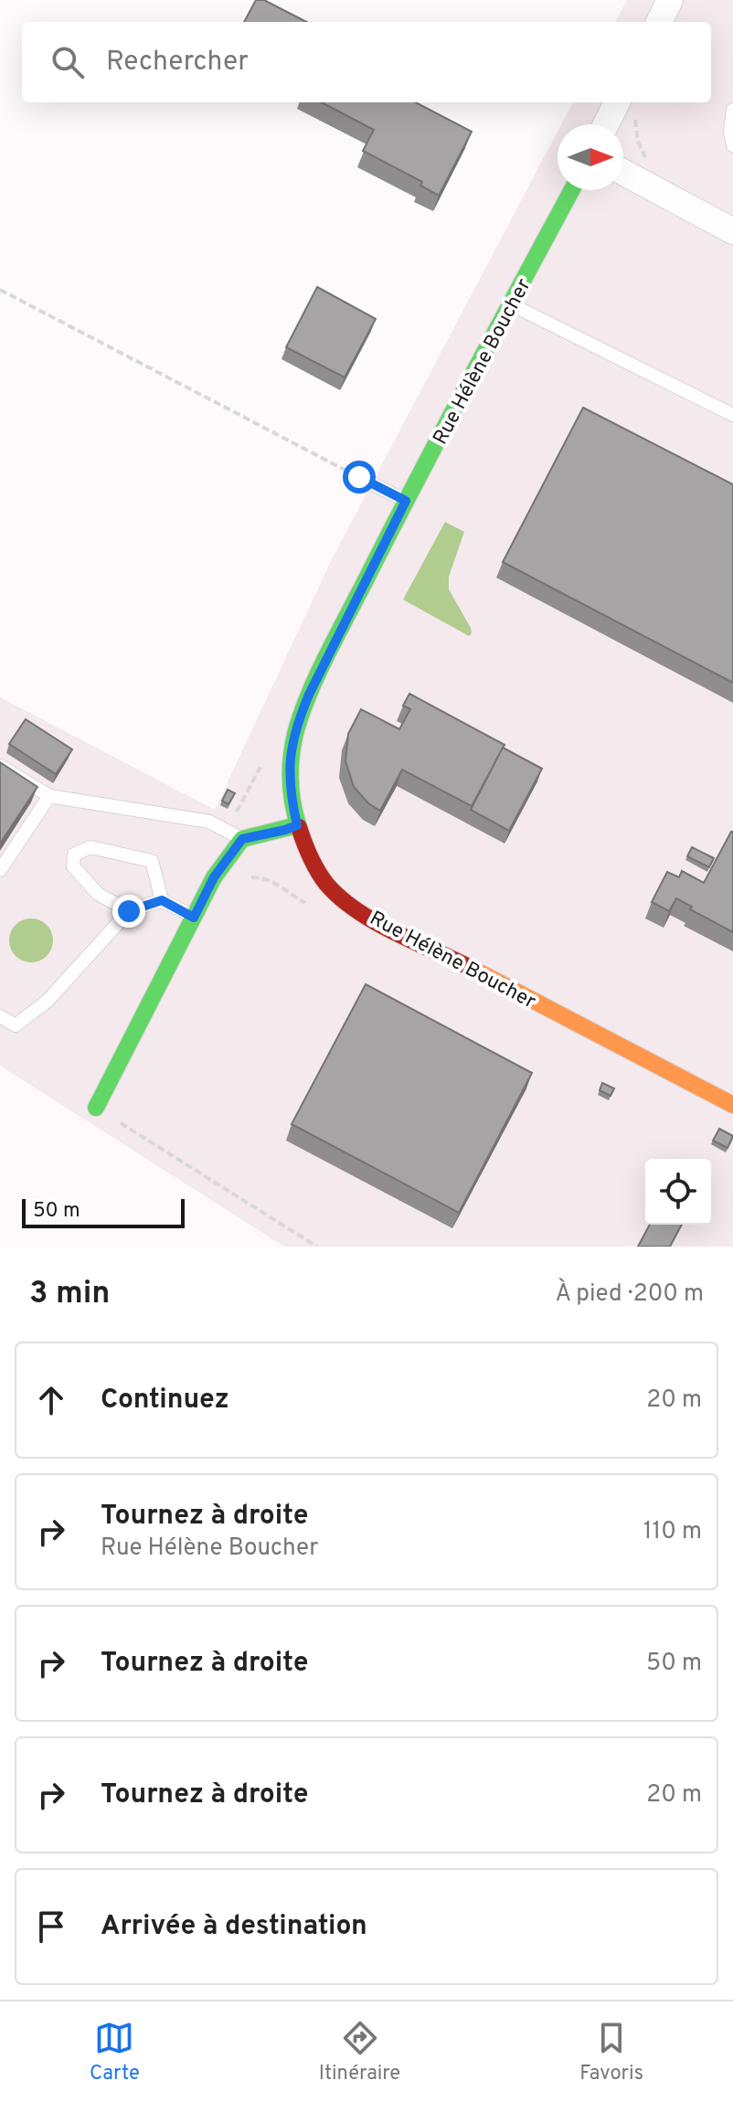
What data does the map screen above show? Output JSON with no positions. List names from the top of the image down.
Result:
{
  "streets": {
    "street": ["Rue Hélène Boucher"]
  },
  "scale_bar": "50 m",
  "north": "right",
  "page": {
    "search": "Rechercher",
    "scale": "50 m",
    "heading": ["3 min", "À pied · 200 m"],
    "list": [
      ["Continuez", "20 m"],
      ["Tournez à droite", "Rue Hélène Boucher", "110 m"],
      ["Tournez à droite", "50 m"],
      ["Tournez à droite", "20 m"],
      "Arrivée à destination"
    ],
    "nav": ["Carte", "Itinéraire", "Favoris"]
  }
}
